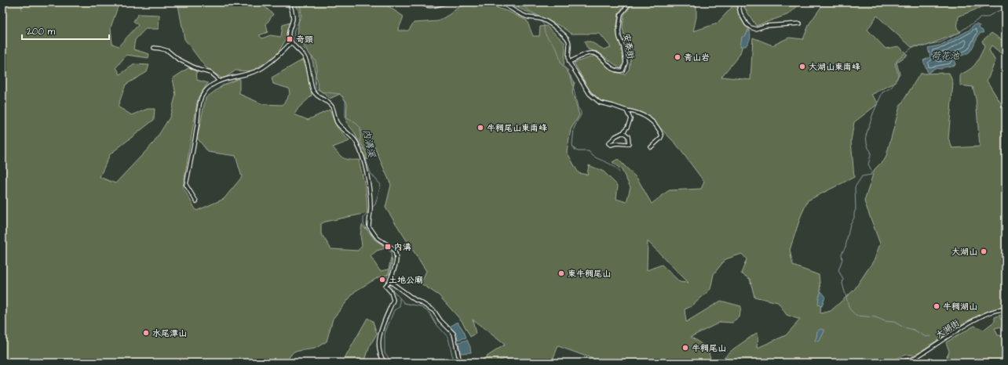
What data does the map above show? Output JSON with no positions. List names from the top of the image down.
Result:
{
  "streets": {
    "street": ["安泰街", "大湖街"]
  },
  "water": ["荷花池", "內溝溪"],
  "places": {
    "transit": ["奇頭", "內溝"],
    "other": [
      "青山岩",
      "大湖山東南峰",
      "牛稠尾山東南峰",
      "大湖山",
      "東牛稠尾山",
      "土地公廟",
      "牛稠湖山",
      "水尾潭山",
      "牛稠尾山"
    ]
  },
  "scale_bar": "200 m"
}
